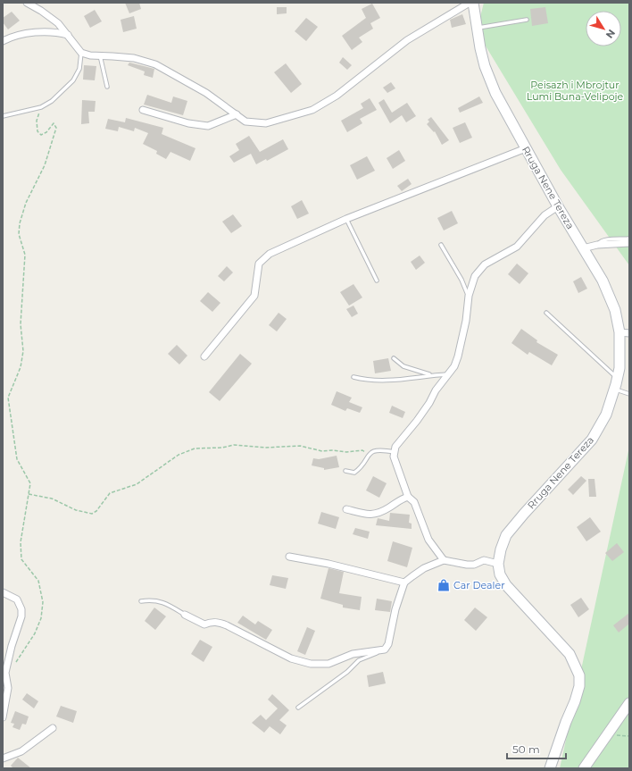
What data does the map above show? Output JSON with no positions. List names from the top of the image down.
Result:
{
  "streets": {
    "street": ["Rruga Nene Tereza"]
  },
  "parks": ["Peisazh i Mbrojtur Lumi Buna-Velipoje"],
  "places": {
    "shop": ["Car Dealer"]
  },
  "scale_bar": "50 m",
  "north": "bottom right"
}
